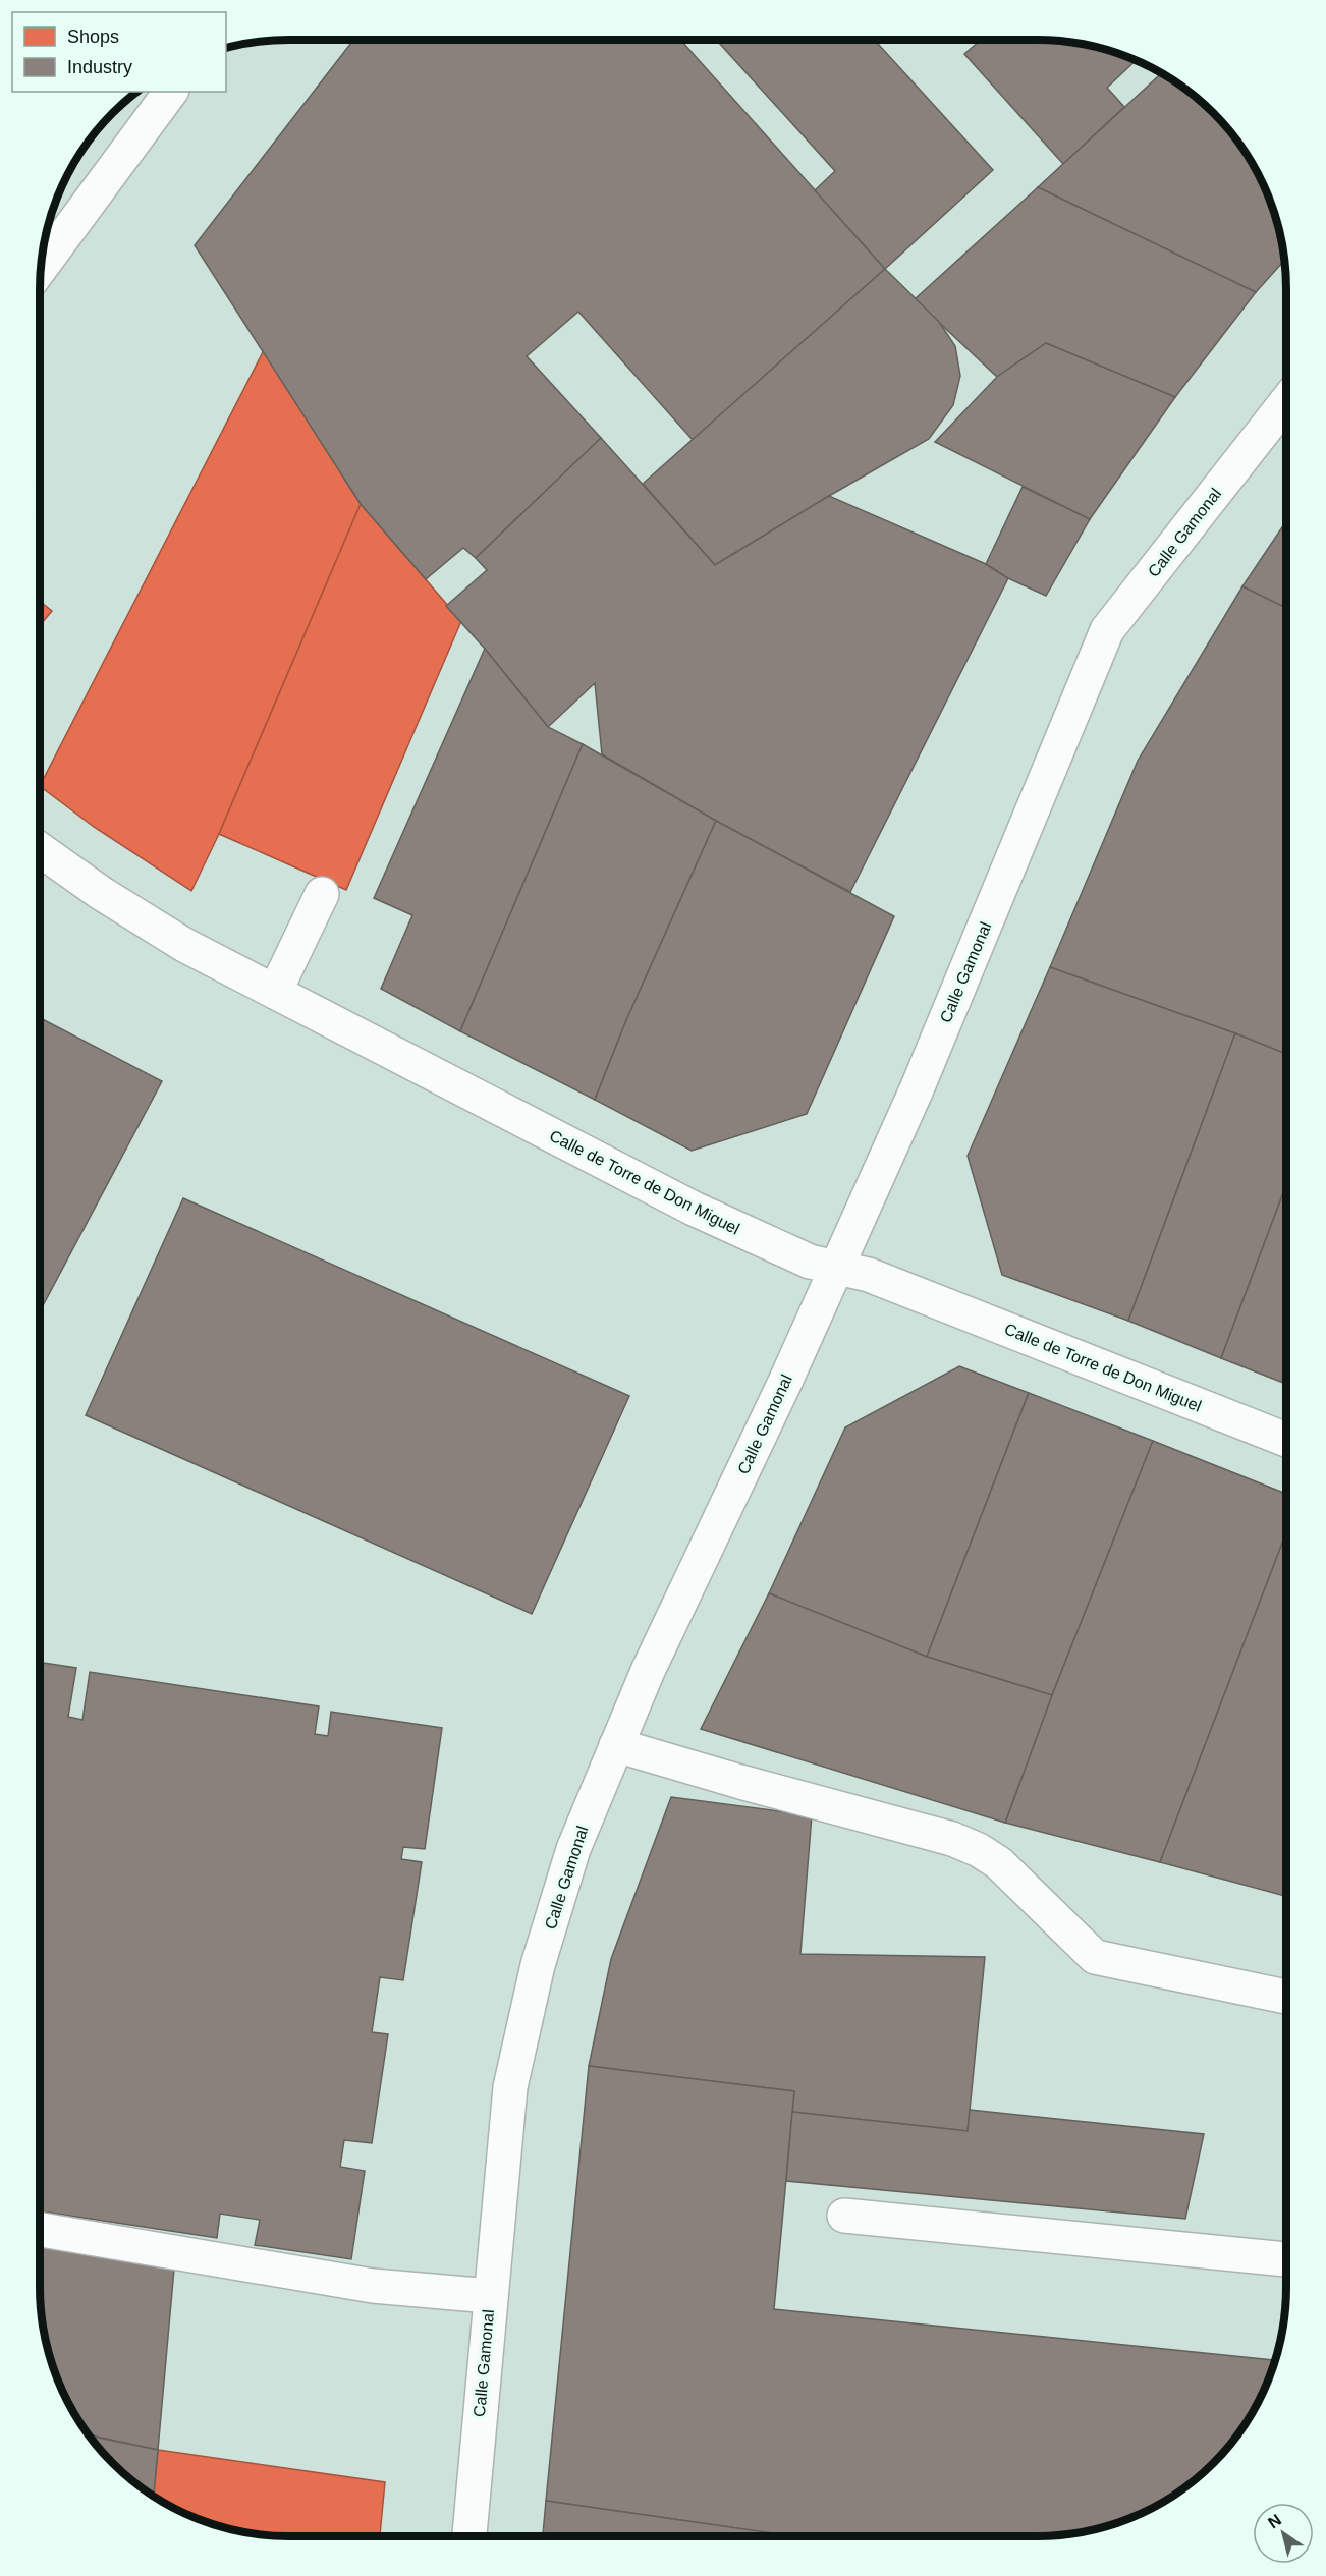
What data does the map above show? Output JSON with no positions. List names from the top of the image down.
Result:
{
  "streets": {
    "street": ["Calle Gamonal", "Calle de Torre de Don Miguel"]
  },
  "crossings": [
    ["Calle Gamonal", "Calle de Torre de Don Miguel"]
  ],
  "legend": ["Shops", "Industry"],
  "north": "top left"
}
